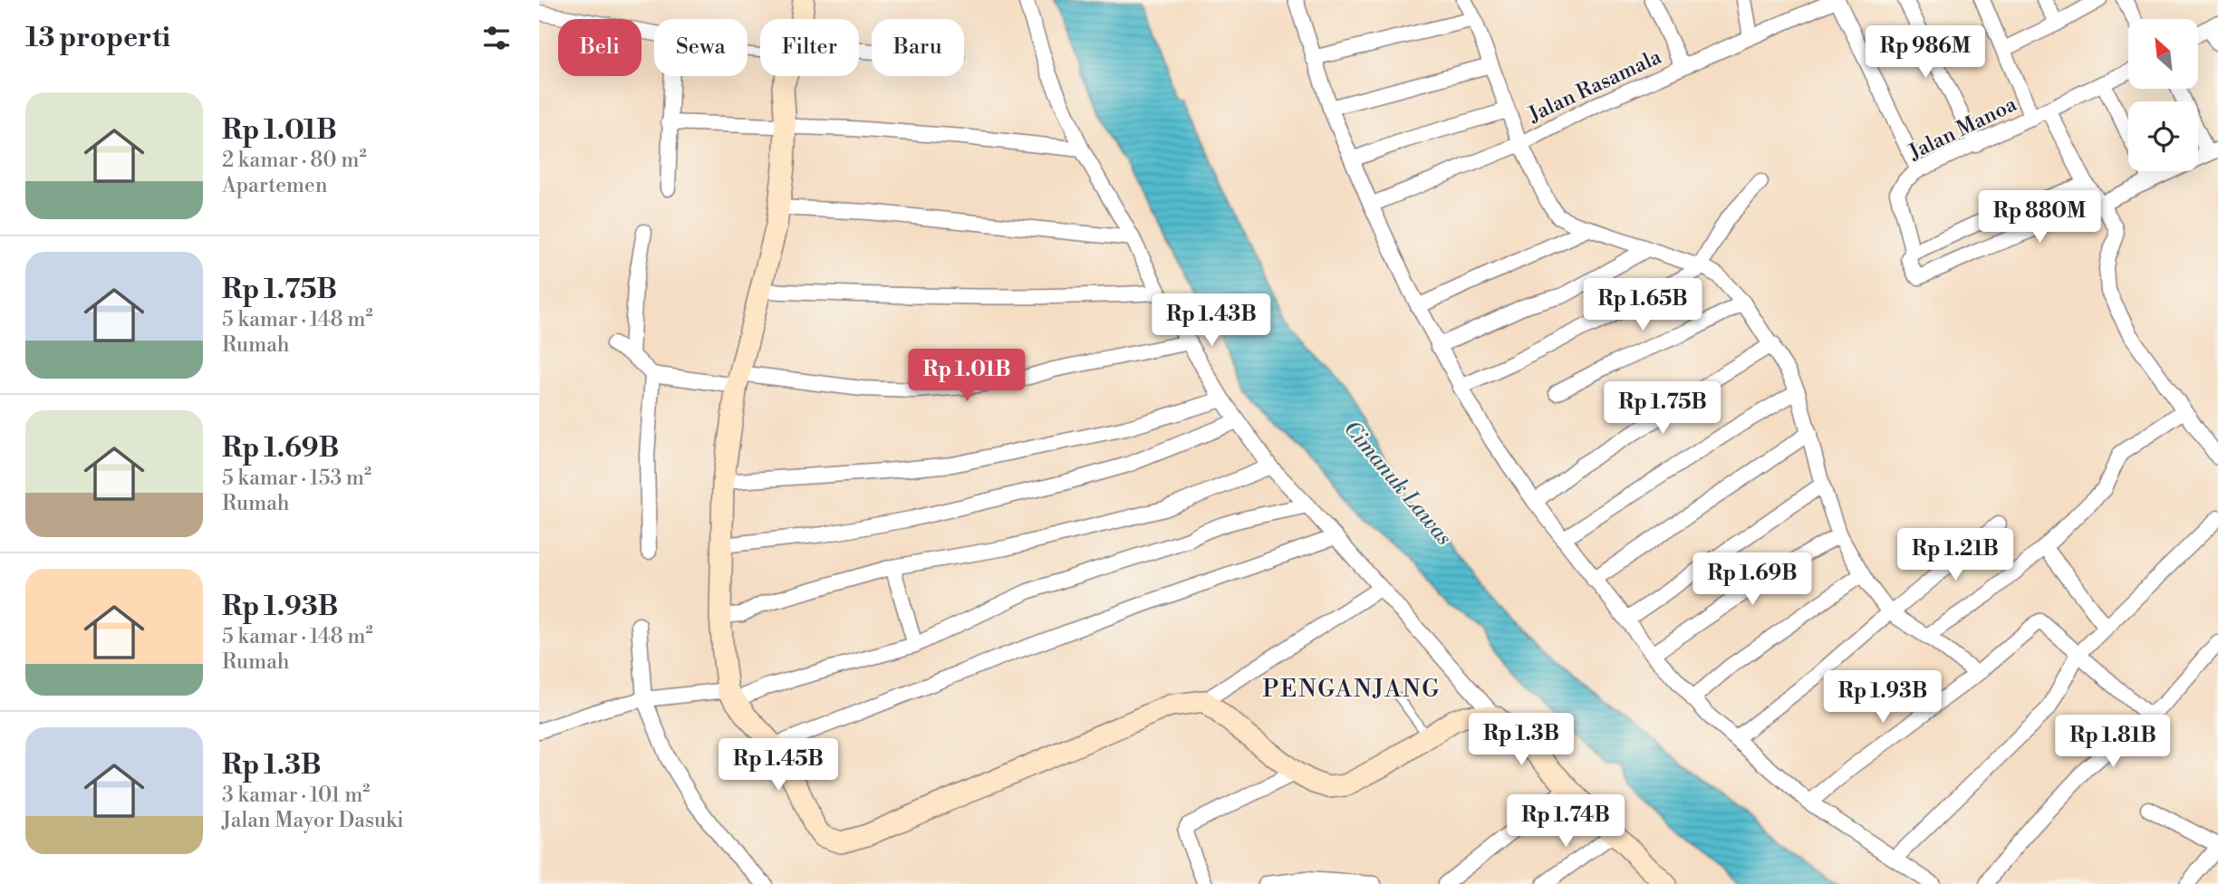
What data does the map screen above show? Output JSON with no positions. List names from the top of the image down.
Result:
{
  "streets": {
    "street": ["Jalan Rasamala", "Jalan Manoa"]
  },
  "districts": ["PENGANJANG"],
  "water": ["Cimanuk Lawas"],
  "north": "top left",
  "page": {
    "heading": "13 properti",
    "chip": [
      "Beli",
      "Sewa",
      "Filter",
      "Baru"
    ],
    "price": [
      "Rp 986M",
      "Rp 880M",
      "Rp 1.65B",
      "Rp 1.43B",
      "Rp 1.01B",
      "Rp 1.75B",
      "Rp 1.21B",
      "Rp 1.69B",
      "Rp 1.93B",
      "Rp 1.3B",
      "Rp 1.81B",
      "Rp 1.45B",
      "Rp 1.74B"
    ],
    "list": [
      {
        "name": "Rp 1.01B",
        "note": "2 kamar · 80 m² · Apartemen"
      },
      {
        "name": "Rp 1.75B",
        "note": "5 kamar · 148 m² · Rumah"
      },
      {
        "name": "Rp 1.69B",
        "note": "5 kamar · 153 m² · Rumah"
      },
      {
        "name": "Rp 1.93B",
        "note": "5 kamar · 148 m² · Rumah"
      },
      {
        "name": "Rp 1.3B",
        "note": "3 kamar · 101 m² · Jalan Mayor Dasuki"
      }
    ]
  }
}
